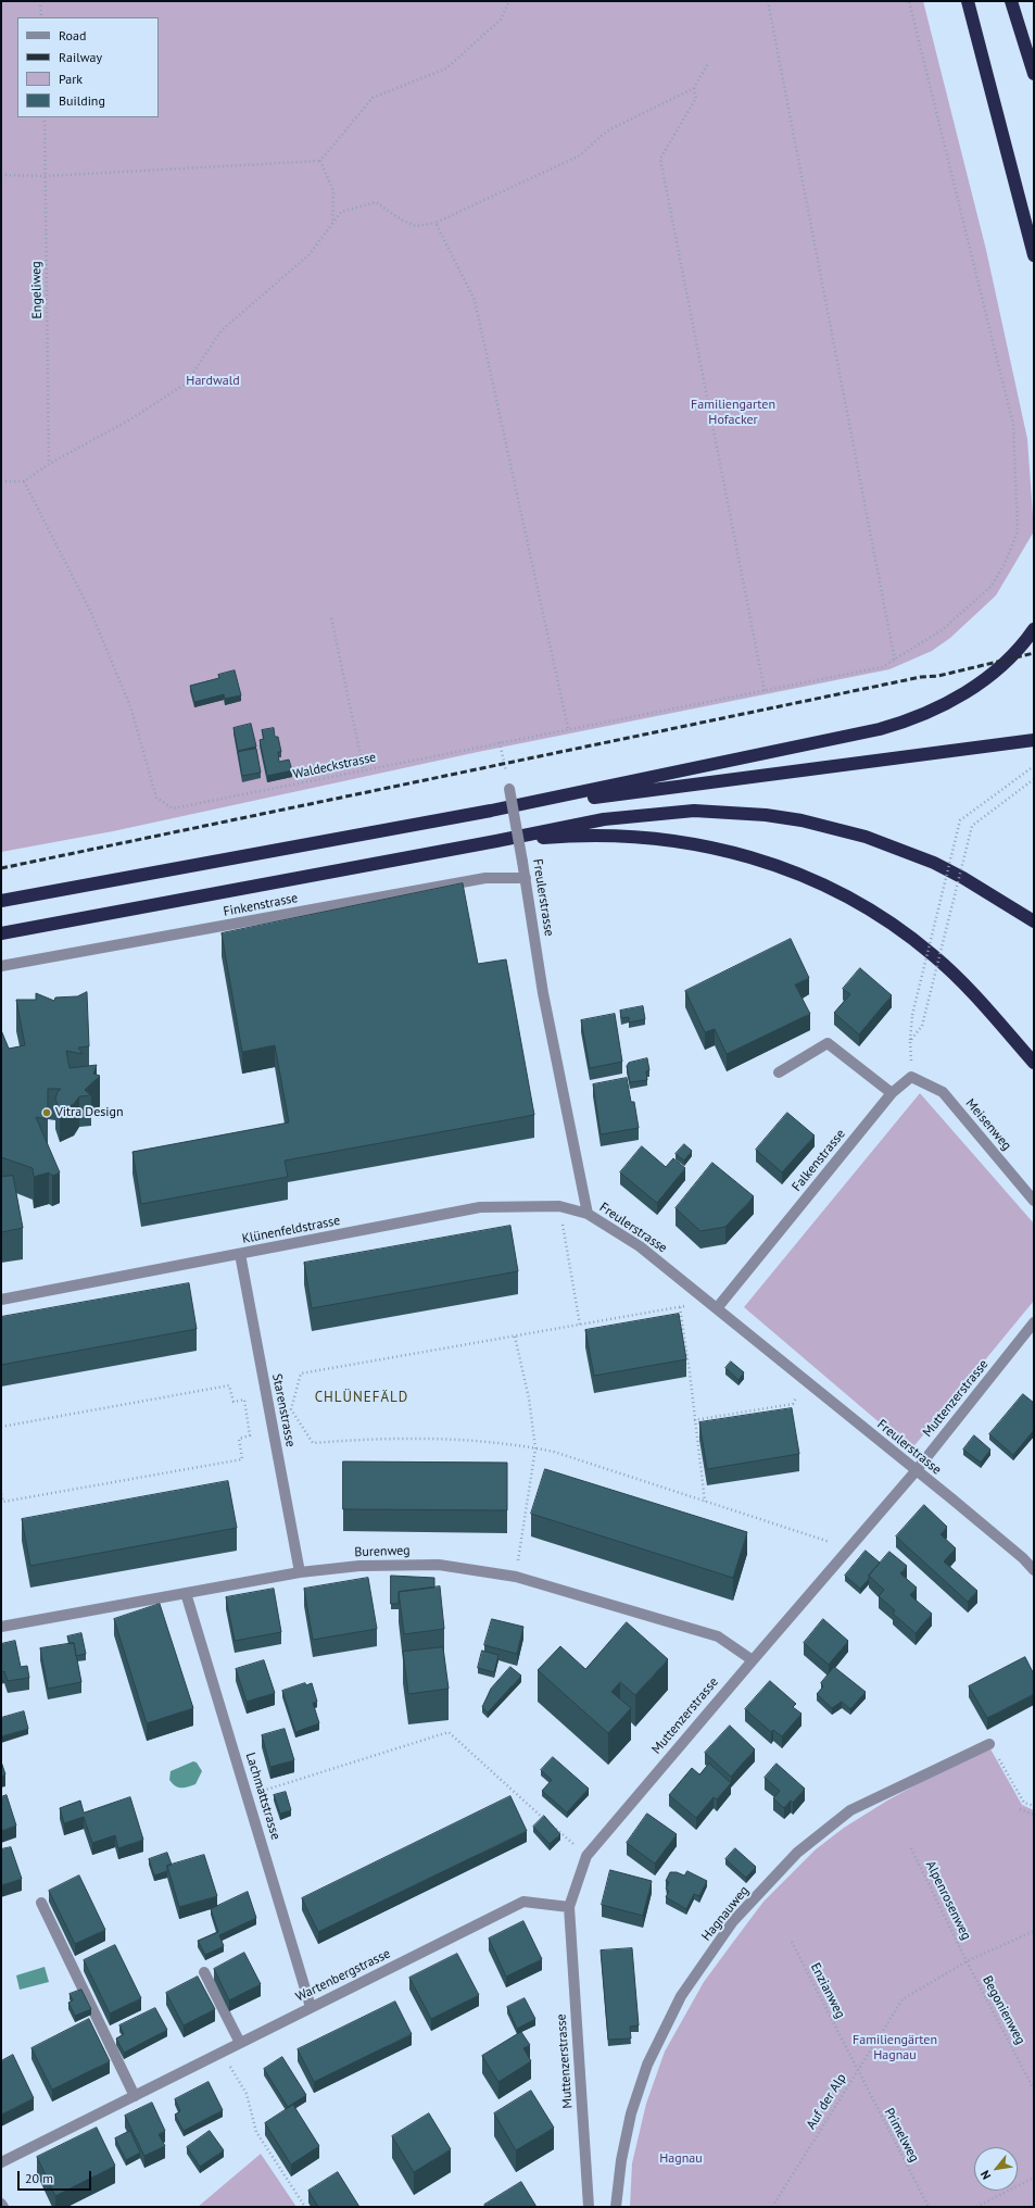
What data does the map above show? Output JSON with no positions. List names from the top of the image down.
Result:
{
  "streets": {
    "street": [
      "Freulerstrasse",
      "Finkenstrasse",
      "Meisenweg",
      "Falkenstrasse",
      "Klünenfeldstrasse",
      "Muttenzerstrasse",
      "Starenstrasse",
      "Burenweg",
      "Lachmattstrasse",
      "Hagnauweg",
      "Wartenbergstrasse"
    ],
    "path": [
      "Engeliweg",
      "Waldeckstrasse",
      "Alpenrosenweg",
      "Enzianweg",
      "Begonienweg",
      "Auf der Alp",
      "Primelweg"
    ]
  },
  "crossings": [
    ["Freulerstrasse", "Finkenstrasse"],
    ["Freulerstrasse", "Falkenstrasse"],
    ["Freulerstrasse", "Klünenfeldstrasse"],
    ["Freulerstrasse", "Muttenzerstrasse"],
    ["Meisenweg", "Falkenstrasse"],
    ["Klünenfeldstrasse", "Starenstrasse"],
    ["Muttenzerstrasse", "Burenweg"],
    ["Muttenzerstrasse", "Wartenbergstrasse"],
    ["Starenstrasse", "Burenweg"],
    ["Burenweg", "Lachmattstrasse"],
    ["Lachmattstrasse", "Wartenbergstrasse"],
    ["Alpenrosenweg", "Begonienweg"],
    ["Alpenrosenweg", "Auf der Alp"],
    ["Enzianweg", "Auf der Alp"],
    ["Enzianweg", "Primelweg"],
    ["Begonienweg", "Auf der Alp"],
    ["Auf der Alp", "Primelweg"]
  ],
  "districts": ["CHLÜNEFÄLD"],
  "parks": [
    "Hardwald",
    "Familiengarten Hofacker",
    "Familiengärten Hagnau",
    "Hagnau"
  ],
  "places": ["Vitra Design"],
  "legend": [
    "Road",
    "Railway",
    "Park",
    "Building"
  ],
  "scale_bar": "20 m",
  "north": "bottom left"
}
